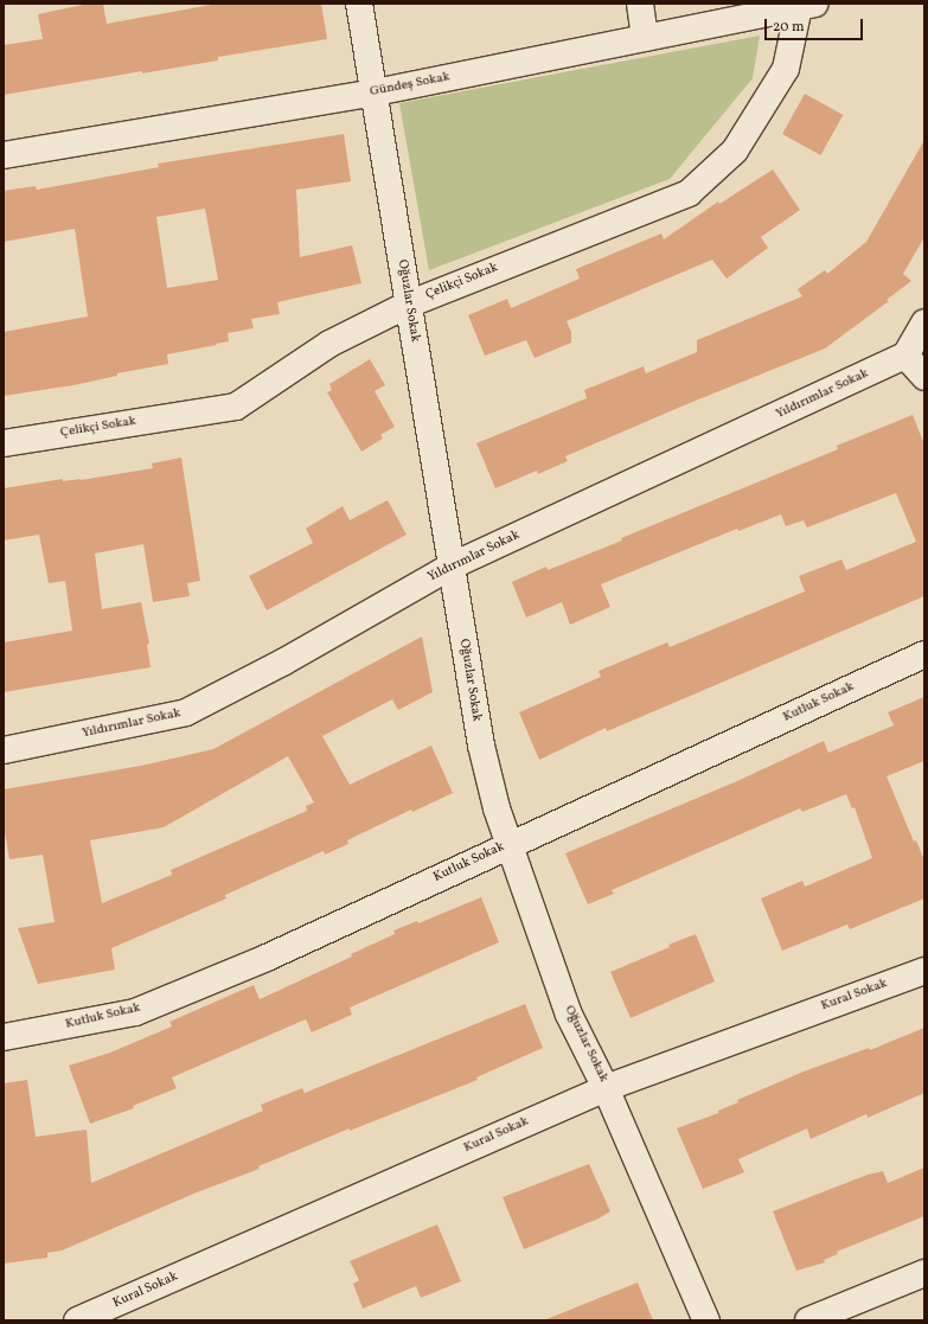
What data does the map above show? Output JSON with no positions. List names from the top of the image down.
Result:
{
  "streets": {
    "street": [
      "Gündeş Sokak",
      "Çelikçi Sokak",
      "Oğuzlar Sokak",
      "Yıldırımlar Sokak",
      "Kutluk Sokak",
      "Kural Sokak"
    ]
  },
  "crossings": [
    ["Gündeş Sokak", "Çelikçi Sokak"],
    ["Gündeş Sokak", "Oğuzlar Sokak"],
    ["Çelikçi Sokak", "Oğuzlar Sokak"],
    ["Oğuzlar Sokak", "Yıldırımlar Sokak"],
    ["Oğuzlar Sokak", "Kutluk Sokak"],
    ["Oğuzlar Sokak", "Kural Sokak"]
  ],
  "scale_bar": "20 m"
}
